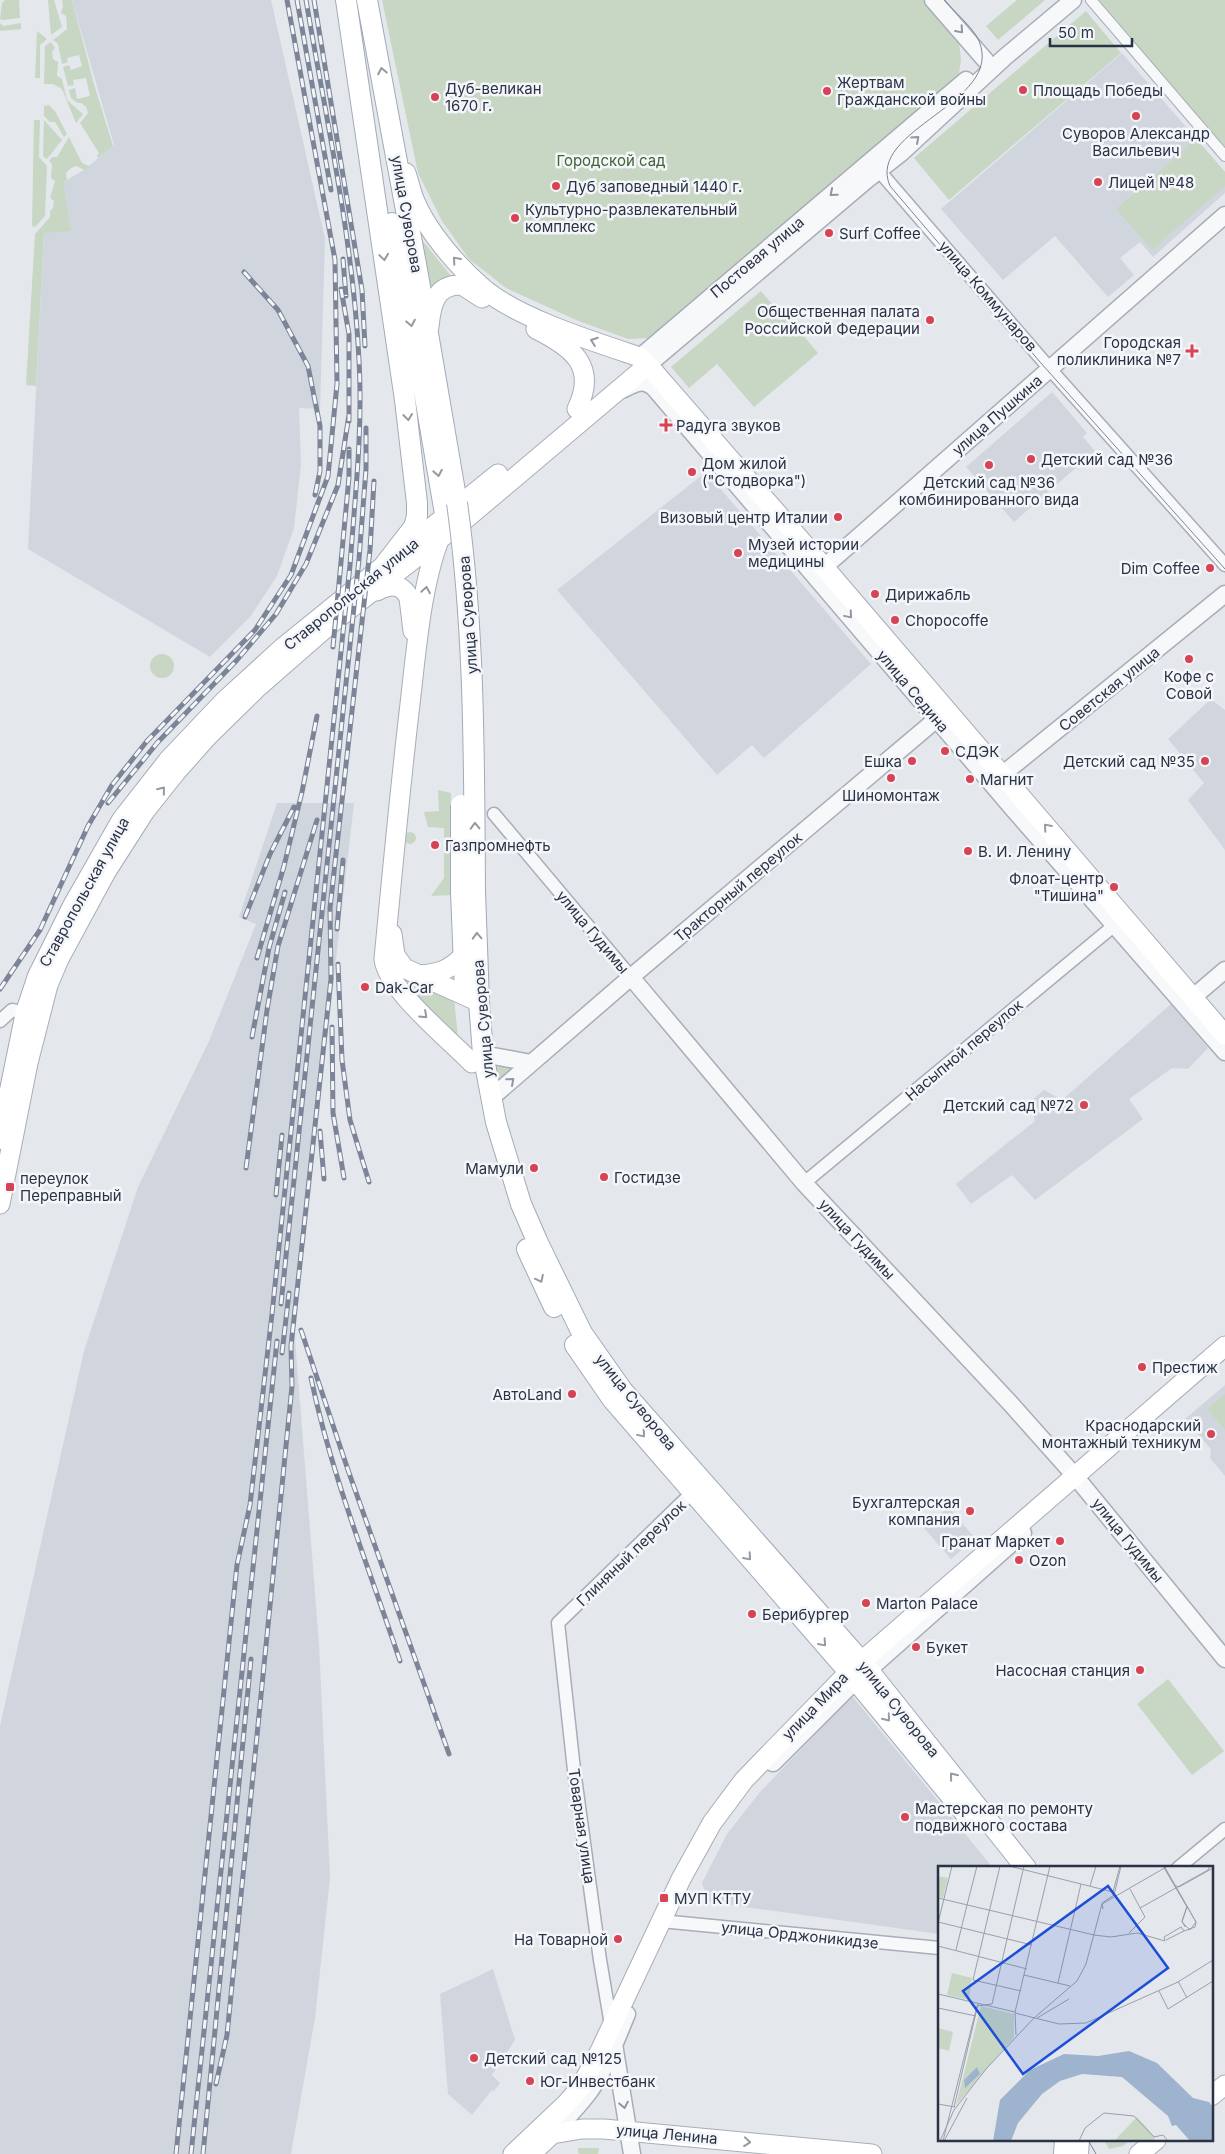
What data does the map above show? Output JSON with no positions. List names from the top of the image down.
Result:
{
  "streets": {
    "main road": [
      "улица Суворова",
      "Постовая улица",
      "Ставропольская улица",
      "улица Седина",
      "улица Мира",
      "улица Ленина"
    ],
    "street": [
      "улица Коммунаров",
      "улица Пушкина",
      "Советская улица",
      "Тракторный переулок",
      "улица Гудимы",
      "Насыпной переулок",
      "Глиняный переулок",
      "Товарная улица",
      "улица Орджоникидзе"
    ]
  },
  "crossings": [
    ["улица Суворова", "Ставропольская улица"],
    ["улица Суворова", "Тракторный переулок"],
    ["улица Суворова", "Глиняный переулок"],
    ["улица Суворова", "улица Мира"],
    ["Постовая улица", "улица Коммунаров"],
    ["Постовая улица", "Ставропольская улица"],
    ["Постовая улица", "улица Седина"],
    ["улица Коммунаров", "улица Пушкина"],
    ["улица Пушкина", "улица Седина"],
    ["Советская улица", "улица Седина"],
    ["улица Седина", "Тракторный переулок"],
    ["улица Седина", "Насыпной переулок"],
    ["Тракторный переулок", "улица Гудимы"],
    ["улица Гудимы", "Насыпной переулок"],
    ["улица Гудимы", "улица Мира"],
    ["Глиняный переулок", "Товарная улица"],
    ["улица Мира", "Товарная улица"],
    ["улица Мира", "улица Орджоникидзе"],
    ["улица Мира", "улица Ленина"]
  ],
  "one_way": ["улица Ленина"],
  "parks": ["Городской сад"],
  "places": {
    "other": [
      "Площадь Победы",
      "Жертвам Гражданской войны",
      "Дуб-великан 1670 г.",
      "Суворов Александр Васильевич",
      "Лицей №48",
      "Дуб заповедный 1440 г.",
      "Культурно-развлекательный комплекс",
      "Surf Coffee",
      "Общественная палата Российской Федерации",
      "Детский сад №36",
      "Детский сад №36 комбинированного вида",
      "Дом жилой (\"Стодворка\")",
      "Визовый центр Италии",
      "Музей истории медицины",
      "Dim Coffee",
      "Дирижабль",
      "Chopocoffe",
      "Кофе с Совой",
      "СДЭК",
      "Ешка",
      "Детский сад №35",
      "Шиномонтаж",
      "Магнит",
      "Газпромнефть",
      "В. И. Ленину",
      "Флоат-центр \"Тишина\"",
      "Dak-Car",
      "Детский сад №72",
      "Мамули",
      "Гостидзе",
      "Престиж",
      "АвтоLand",
      "Краснодарский монтажный техникум",
      "Бухгалтерская компания",
      "Гранат Маркет",
      "Ozon",
      "Marton Palace",
      "Берибургер",
      "Букет",
      "Насосная станция",
      "Мастерская по ремонту подвижного состава",
      "На Товарной",
      "Детский сад №125",
      "Юг-Инвестбанк"
    ],
    "health": ["Городская поликлиника №7", "Радуга звуков"],
    "transit": ["переулок Переправный", "МУП КТТУ"]
  },
  "scale_bar": "50 m"
}
